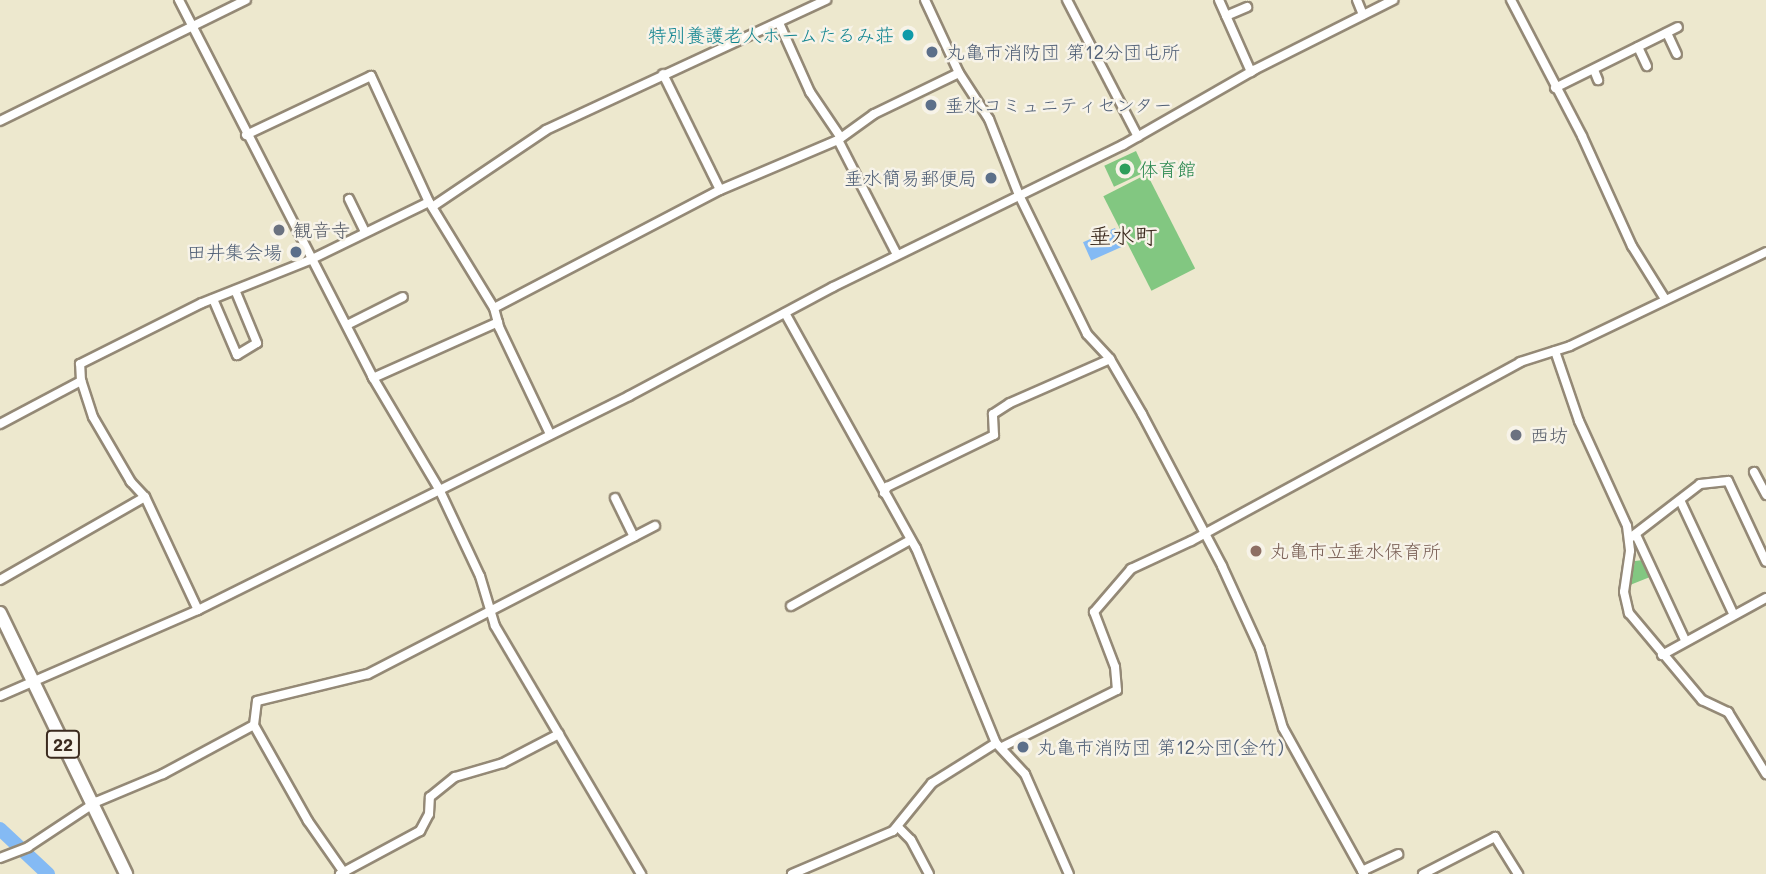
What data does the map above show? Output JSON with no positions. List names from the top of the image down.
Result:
{
  "streets": {
    "main road": ["22"]
  },
  "districts": ["垂水町"],
  "places": [
    "特別養護老人ホームたるみ荘",
    "丸亀市消防団 第12分団屯所",
    "垂水コミュニティセンター",
    "体育館",
    "垂水簡易郵便局",
    "観音寺",
    "田井集会場",
    "西坊",
    "丸亀市立垂水保育所",
    "丸亀市消防団 第12分団(金竹)"
  ]
}
